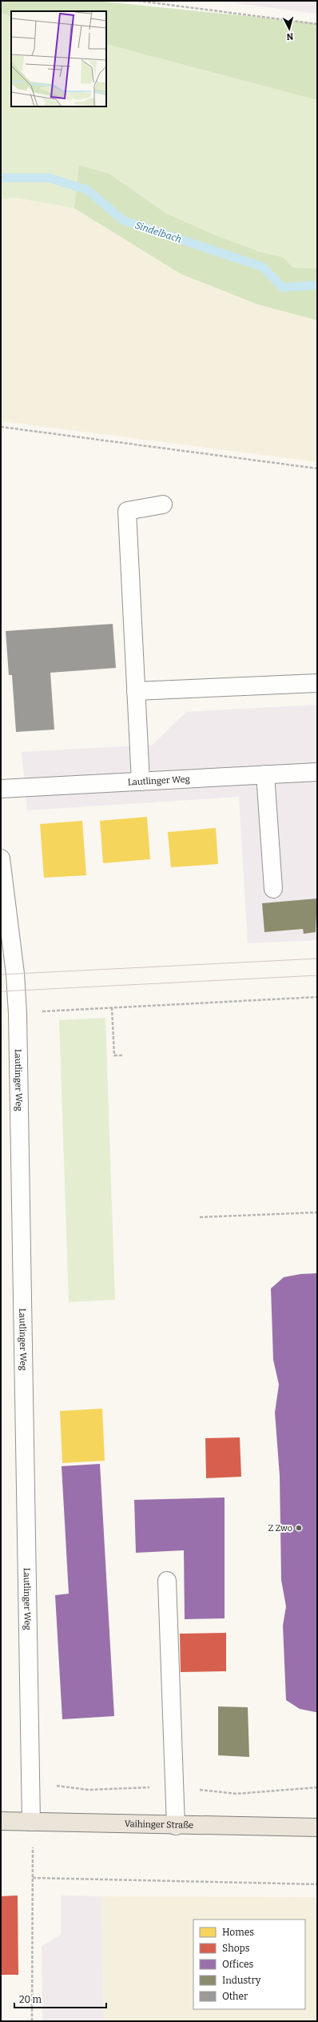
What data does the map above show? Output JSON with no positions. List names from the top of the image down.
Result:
{
  "streets": {
    "main road": ["Vaihinger Straße"],
    "street": ["Lautlinger Weg"]
  },
  "crossings": [
    ["Lautlinger Weg", "Vaihinger Straße"]
  ],
  "water": ["Sindelbach"],
  "places": ["Z Zwo"],
  "legend": [
    "Homes",
    "Shops",
    "Offices",
    "Industry",
    "Other"
  ],
  "scale_bar": "20 m",
  "north": "bottom"
}
